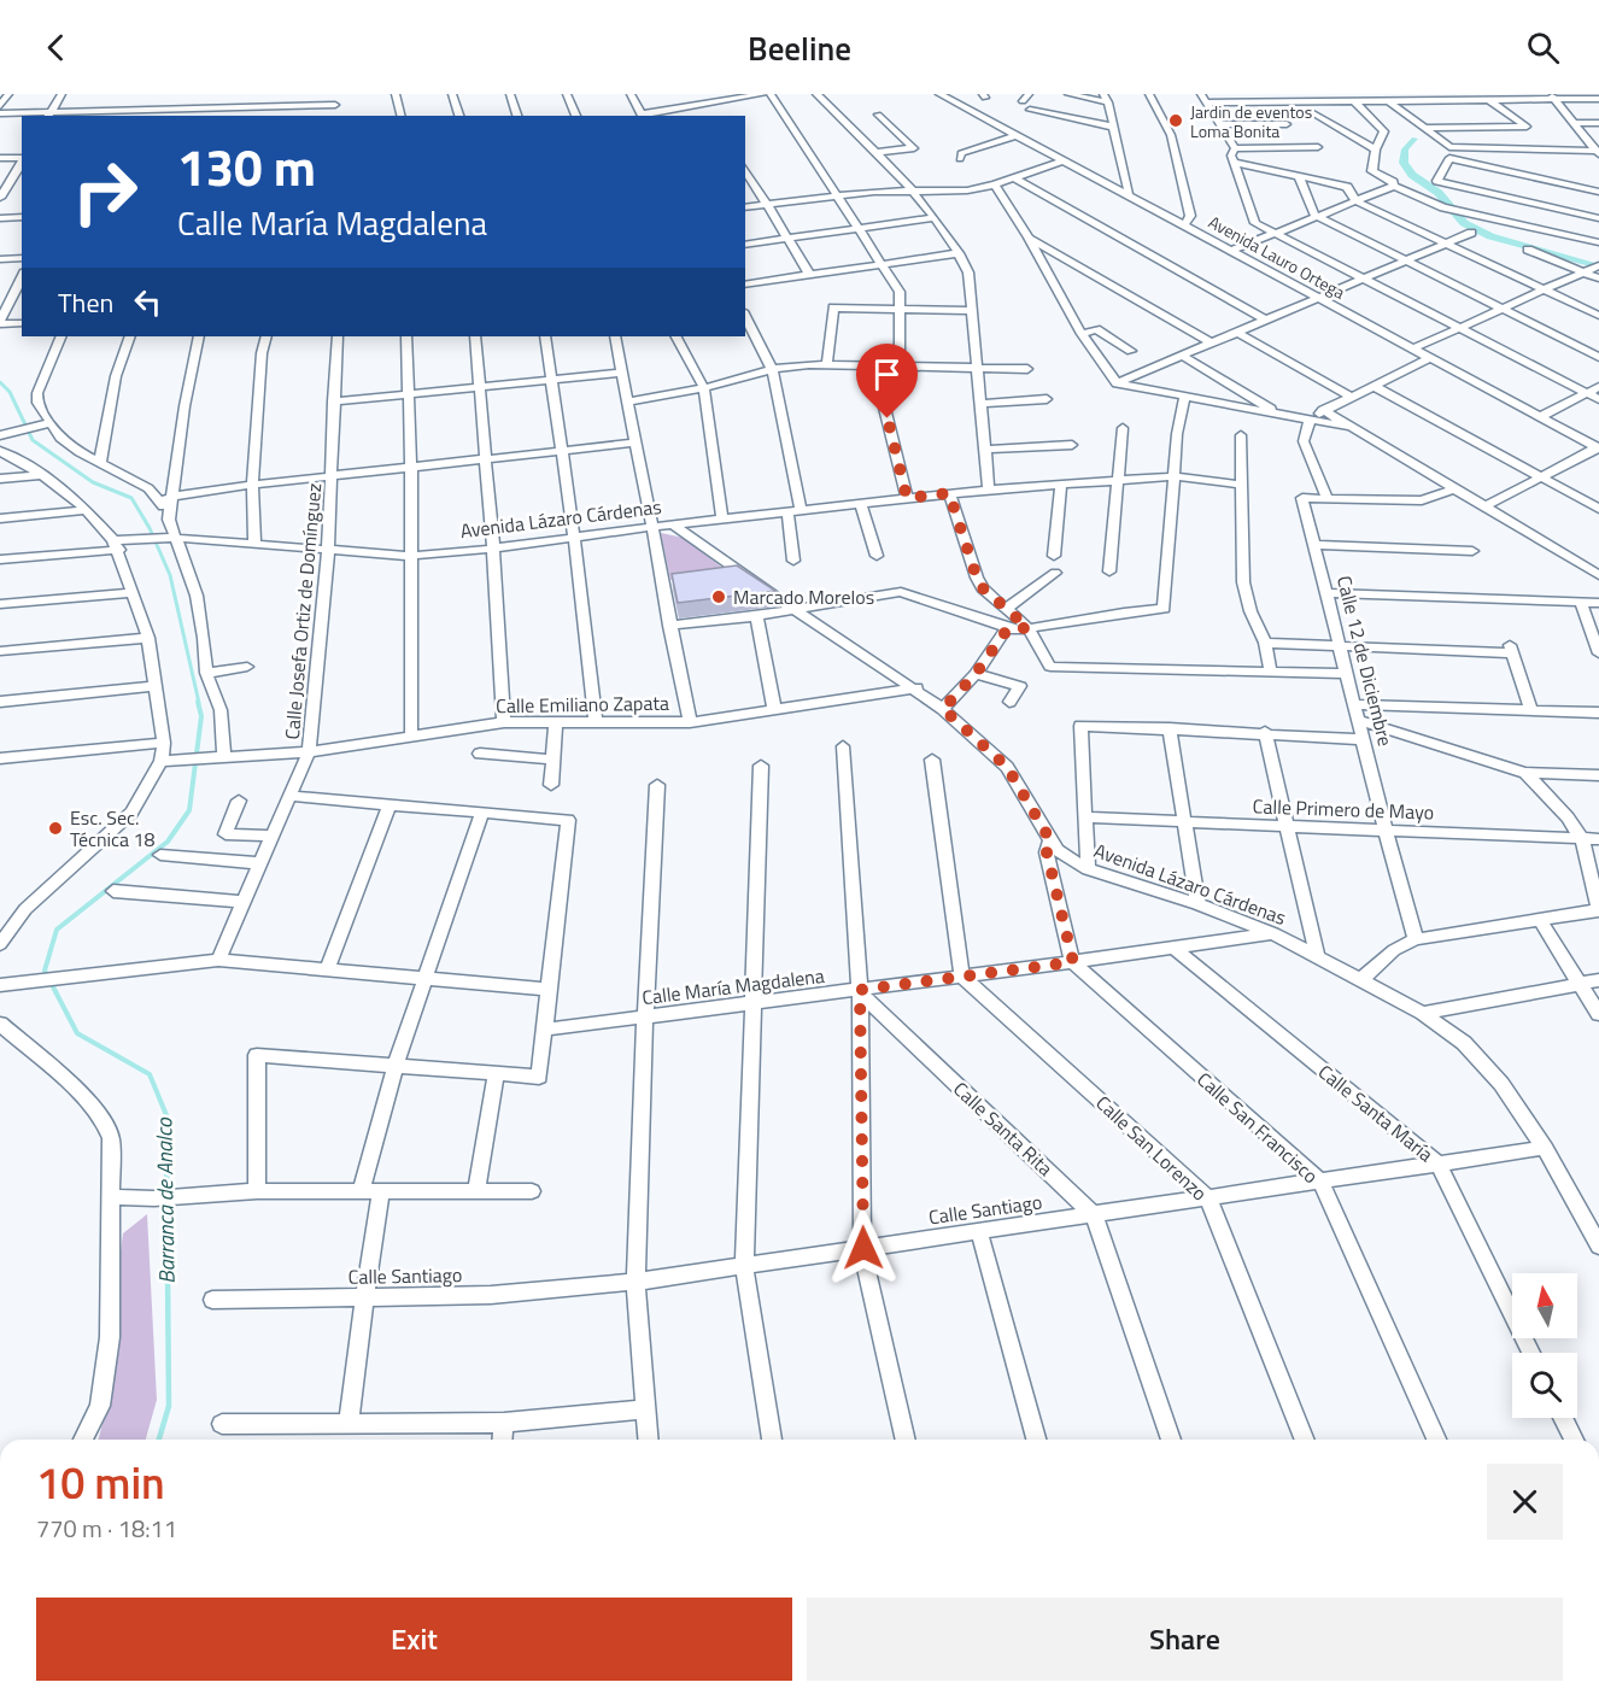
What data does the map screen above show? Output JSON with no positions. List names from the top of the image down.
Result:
{
  "streets": {
    "street": [
      "Avenida Lauro Ortega",
      "Avenida Lázaro Cárdenas",
      "Calle Josefa Ortiz de Domínguez",
      "Calle 12 de Diciembre",
      "Calle Emiliano Zapata",
      "Calle Primero de Mayo",
      "Calle María Magdalena",
      "Calle Santa María",
      "Calle San Francisco",
      "Calle Santa Rita",
      "Calle San Lorenzo",
      "Calle Santiago"
    ]
  },
  "crossings": [
    ["Avenida Lázaro Cárdenas", "Calle Josefa Ortiz de Domínguez"],
    ["Avenida Lázaro Cárdenas", "Calle Emiliano Zapata"],
    ["Avenida Lázaro Cárdenas", "Calle María Magdalena"],
    ["Avenida Lázaro Cárdenas", "Calle Santiago"],
    ["Calle Josefa Ortiz de Domínguez", "Calle Emiliano Zapata"],
    ["Calle 12 de Diciembre", "Calle Primero de Mayo"],
    ["Calle María Magdalena", "Calle Santa María"],
    ["Calle María Magdalena", "Calle San Francisco"],
    ["Calle María Magdalena", "Calle Santa Rita"],
    ["Calle María Magdalena", "Calle San Lorenzo"],
    ["Calle Santa María", "Calle Santiago"],
    ["Calle San Francisco", "Calle Santiago"],
    ["Calle Santa Rita", "Calle Santiago"],
    ["Calle San Lorenzo", "Calle Santiago"]
  ],
  "water": ["Barranca de Analco"],
  "places": ["Jardin de eventos Loma Bonita", "Marcado Morelos", "Esc. Sec. Técnica 18"],
  "north": "top",
  "page": {
    "header": "Beeline",
    "turn": ["130 m", "Calle María Magdalena"],
    "then": "Then",
    "heading": ["10 min", "770 m · 18:11"],
    "buttons": ["Exit", "Share"]
  }
}
